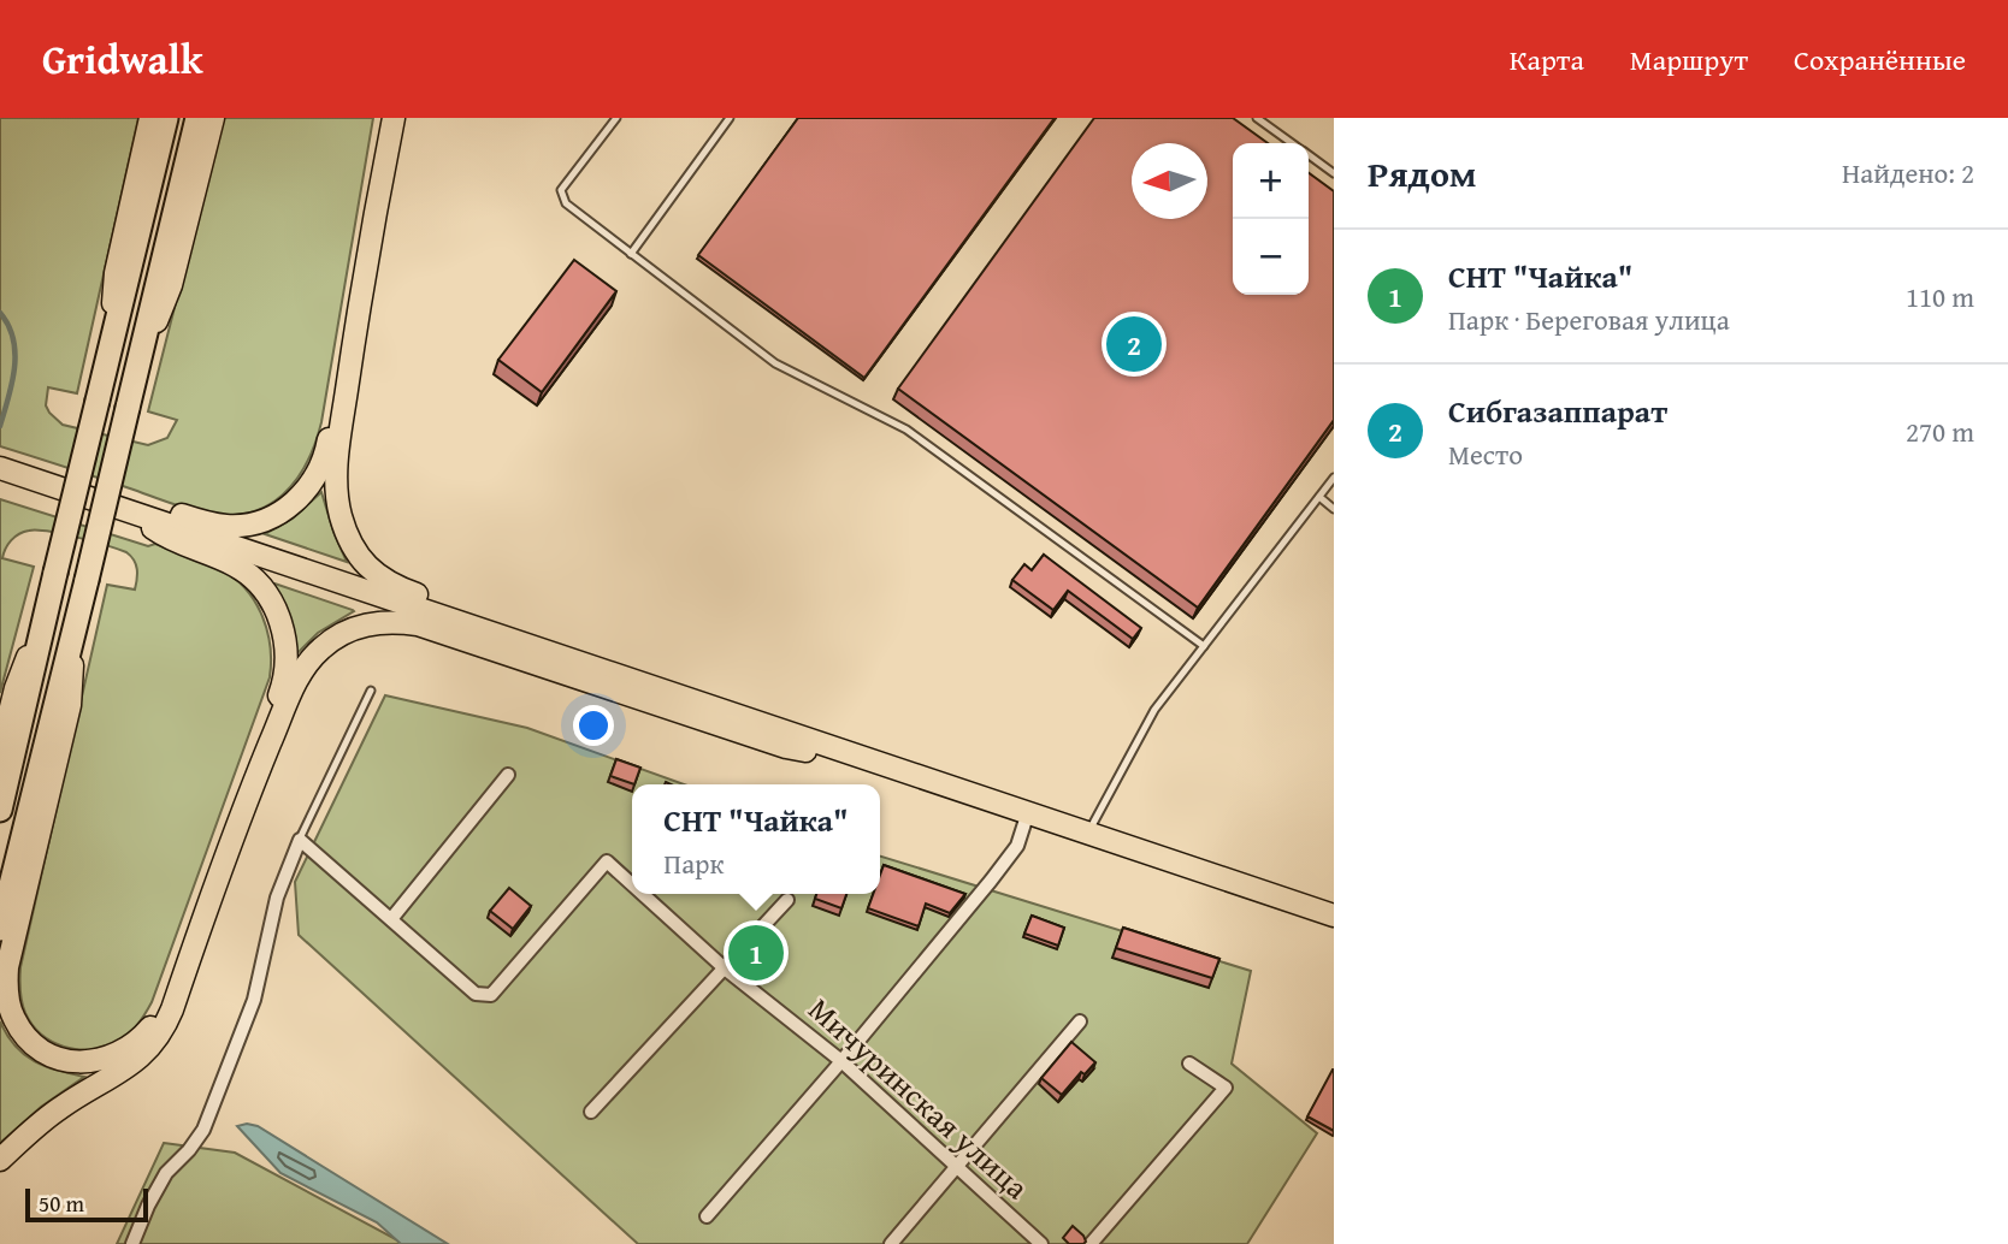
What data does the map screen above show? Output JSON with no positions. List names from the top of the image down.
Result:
{
  "streets": {
    "street": ["Мичуринская улица"]
  },
  "scale_bar": "50 m",
  "north": "left",
  "page": {
    "header": "Gridwalk",
    "nav": ["Карта", "Маршрут", "Сохранённые"],
    "heading": ["Рядом", "Найдено: 2"],
    "map_buttons": ["+", "−"],
    "list": [
      {
        "mark": "1",
        "name": "СНТ \"Чайка\"",
        "note": "Парк · Береговая улица",
        "value": "110 m"
      },
      {
        "mark": "2",
        "name": "Сибгазаппарат",
        "note": "Место",
        "value": "270 m"
      }
    ],
    "pins": ["2", "1"],
    "popup": ["СНТ \"Чайка\"", "Парк"],
    "scale": "50 m"
  }
}
